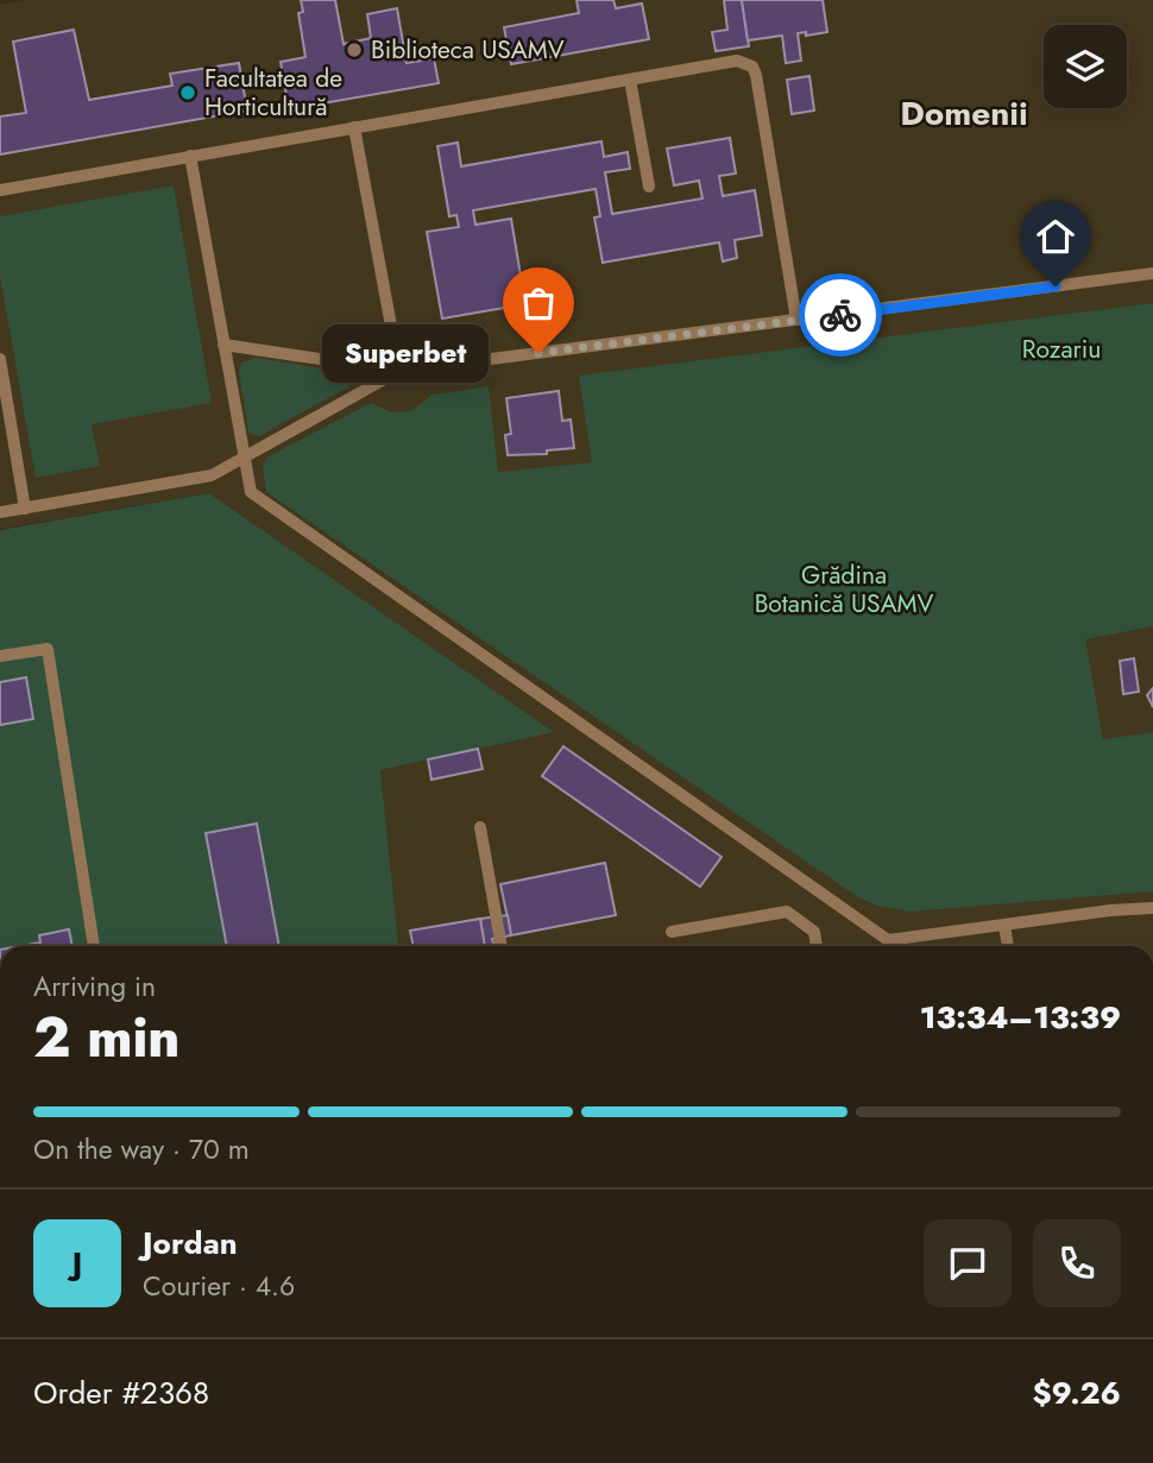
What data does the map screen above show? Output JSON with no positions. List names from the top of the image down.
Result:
{
  "districts": ["Domenii"],
  "parks": ["Rozariu", "Grădina Botanică USAMV"],
  "places": ["Biblioteca USAMV", "Facultatea de Horticultură", "Superbet"],
  "page": {
    "bubble": "Superbet",
    "heading": ["2 min", "Arriving in", "13:34–13:39"],
    "panel": [
      "Jordan",
      "Courier · 4.6",
      "Order #2368",
      "$9.26"
    ],
    "bar": "On the way · 70 m",
    "round": "J"
  }
}
